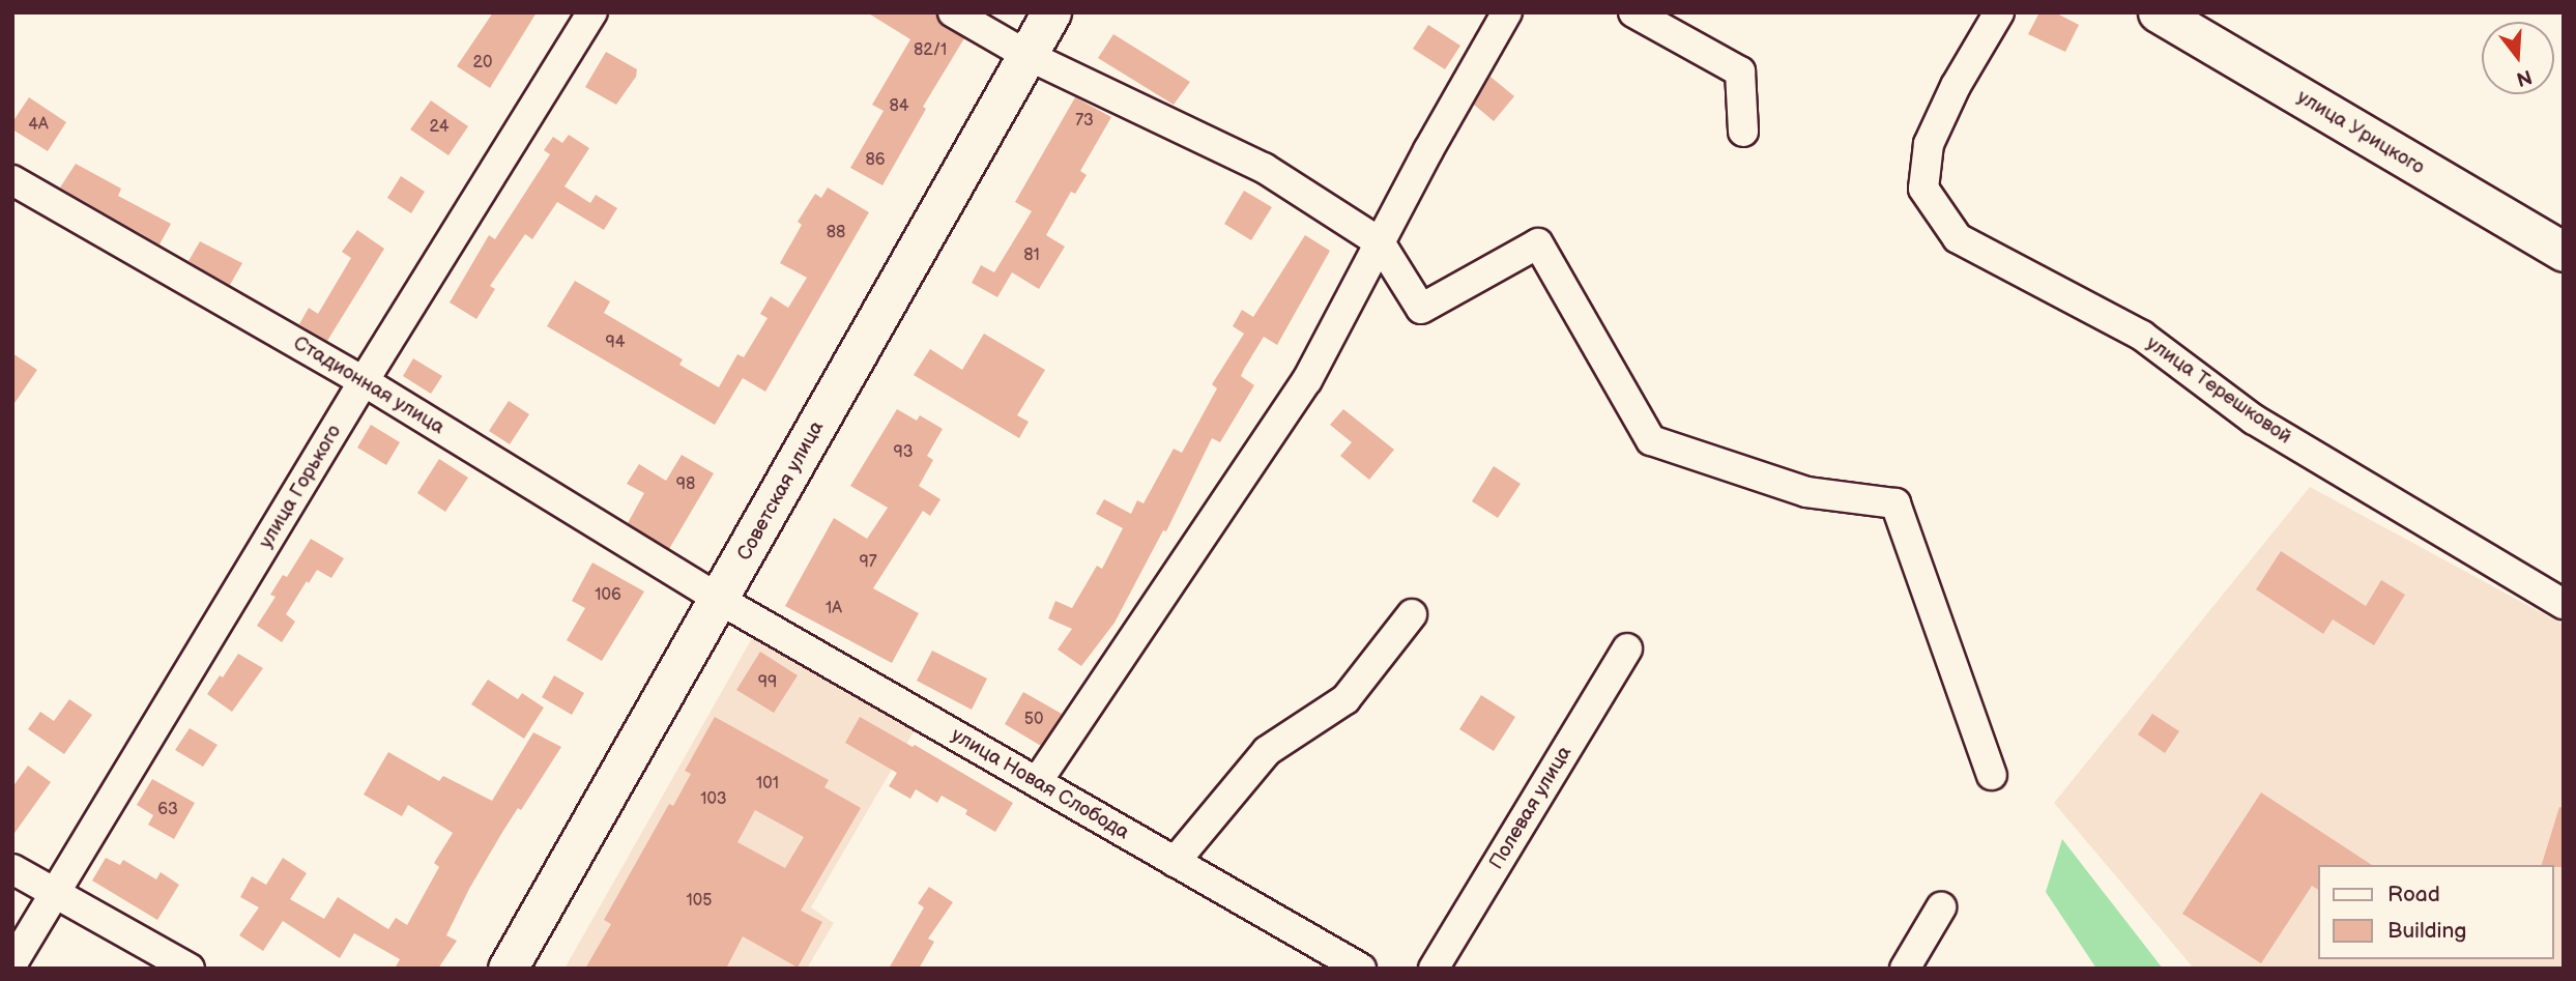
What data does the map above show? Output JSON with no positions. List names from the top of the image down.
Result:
{
  "streets": {
    "main road": ["улица Урицкого", "Советская улица"],
    "street": [
      "Стадионная улица",
      "улица Терешковой",
      "улица Горького",
      "улица Новая Слобода",
      "Полевая улица"
    ]
  },
  "crossings": [
    ["Стадионная улица", "улица Горького"],
    ["Стадионная улица", "Советская улица"],
    ["Стадионная улица", "улица Новая Слобода"],
    ["Советская улица", "улица Новая Слобода"]
  ],
  "house_numbers": [
    "82/1",
    "20",
    "84",
    "73",
    "4А",
    "24",
    "86",
    "88",
    "81",
    "94",
    "93",
    "98",
    "97",
    "106",
    "1А",
    "99",
    "50",
    "101",
    "103",
    "63",
    "105"
  ],
  "legend": ["Road", "Building"],
  "north": "bottom"
}
